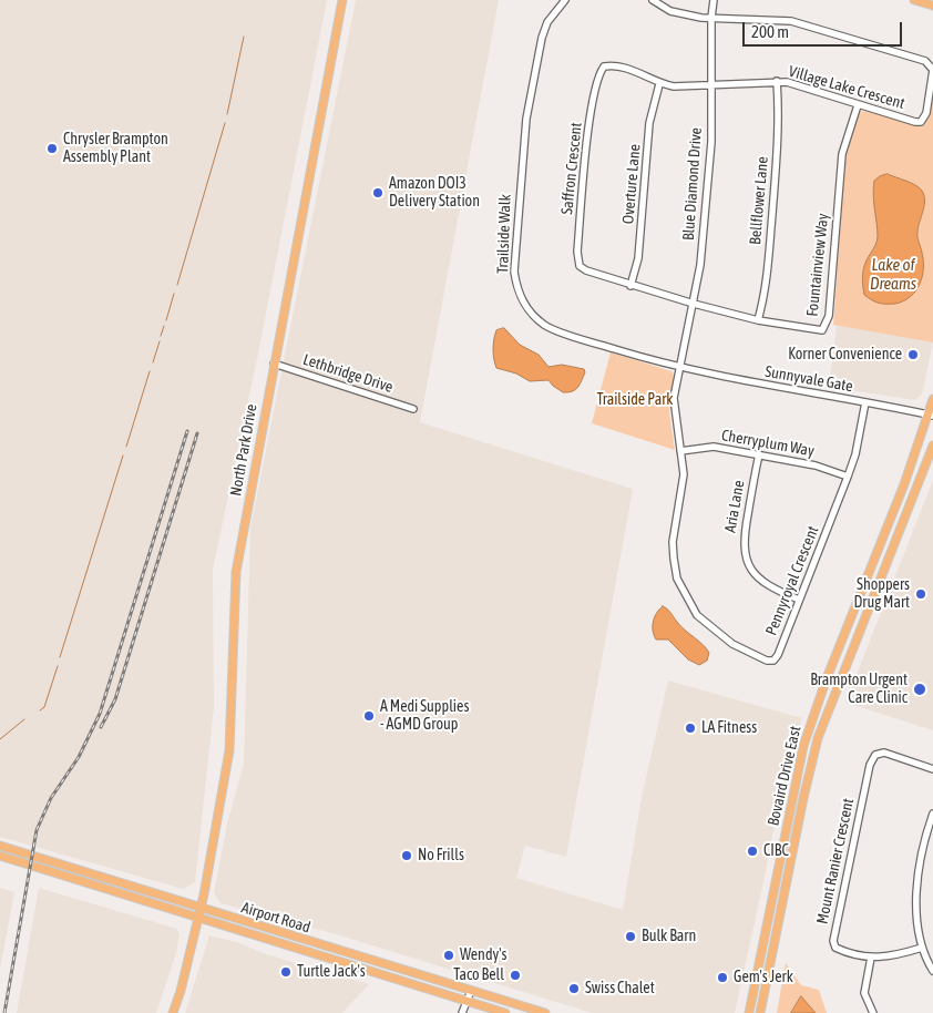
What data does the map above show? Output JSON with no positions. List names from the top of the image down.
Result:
{
  "streets": {
    "main road": ["North Park Drive", "Bovaird Drive East", "Airport Road"],
    "street": [
      "Village Lake Crescent",
      "Saffron Crescent",
      "Overture Lane",
      "Blue Diamond Drive",
      "Bellflower Lane",
      "Trailside Walk",
      "Fountainview Way",
      "Lethbridge Drive",
      "Sunnyvale Gate",
      "Cherryplum Way",
      "Aria Lane",
      "Pennyroyal Crescent",
      "Mount Ranier Crescent"
    ]
  },
  "crossings": [
    ["Village Lake Crescent", "Saffron Crescent"],
    ["Village Lake Crescent", "Blue Diamond Drive"],
    ["Village Lake Crescent", "Bellflower Lane"],
    ["Village Lake Crescent", "Fountainview Way"],
    ["Saffron Crescent", "Overture Lane"],
    ["Saffron Crescent", "Blue Diamond Drive"],
    ["Saffron Crescent", "Fountainview Way"],
    ["Blue Diamond Drive", "Trailside Walk"],
    ["Blue Diamond Drive", "Fountainview Way"],
    ["Blue Diamond Drive", "Sunnyvale Gate"],
    ["Blue Diamond Drive", "Pennyroyal Crescent"],
    ["Bellflower Lane", "Fountainview Way"],
    ["Trailside Walk", "Sunnyvale Gate"],
    ["Trailside Walk", "Pennyroyal Crescent"],
    ["Lethbridge Drive", "North Park Drive"],
    ["Sunnyvale Gate", "Pennyroyal Crescent"],
    ["Sunnyvale Gate", "Bovaird Drive East"],
    ["Cherryplum Way", "Aria Lane"],
    ["Cherryplum Way", "Pennyroyal Crescent"],
    ["North Park Drive", "Airport Road"],
    ["Aria Lane", "Pennyroyal Crescent"]
  ],
  "water": ["Lake of Dreams"],
  "parks": ["Trailside Park"],
  "places": [
    "Chrysler Brampton Assembly Plant",
    "Amazon DOI3 Delivery Station",
    "Korner Convenience",
    "Shoppers Drug Mart",
    "Brampton Urgent Care Clinic",
    "A Medi Supplies - AGMD Group",
    "LA Fitness",
    "CIBC",
    "No Frills",
    "Bulk Barn",
    "Wendy's",
    "Turtle Jack's",
    "Taco Bell",
    "Gem's Jerk",
    "Swiss Chalet"
  ],
  "scale_bar": "200 m"
}
